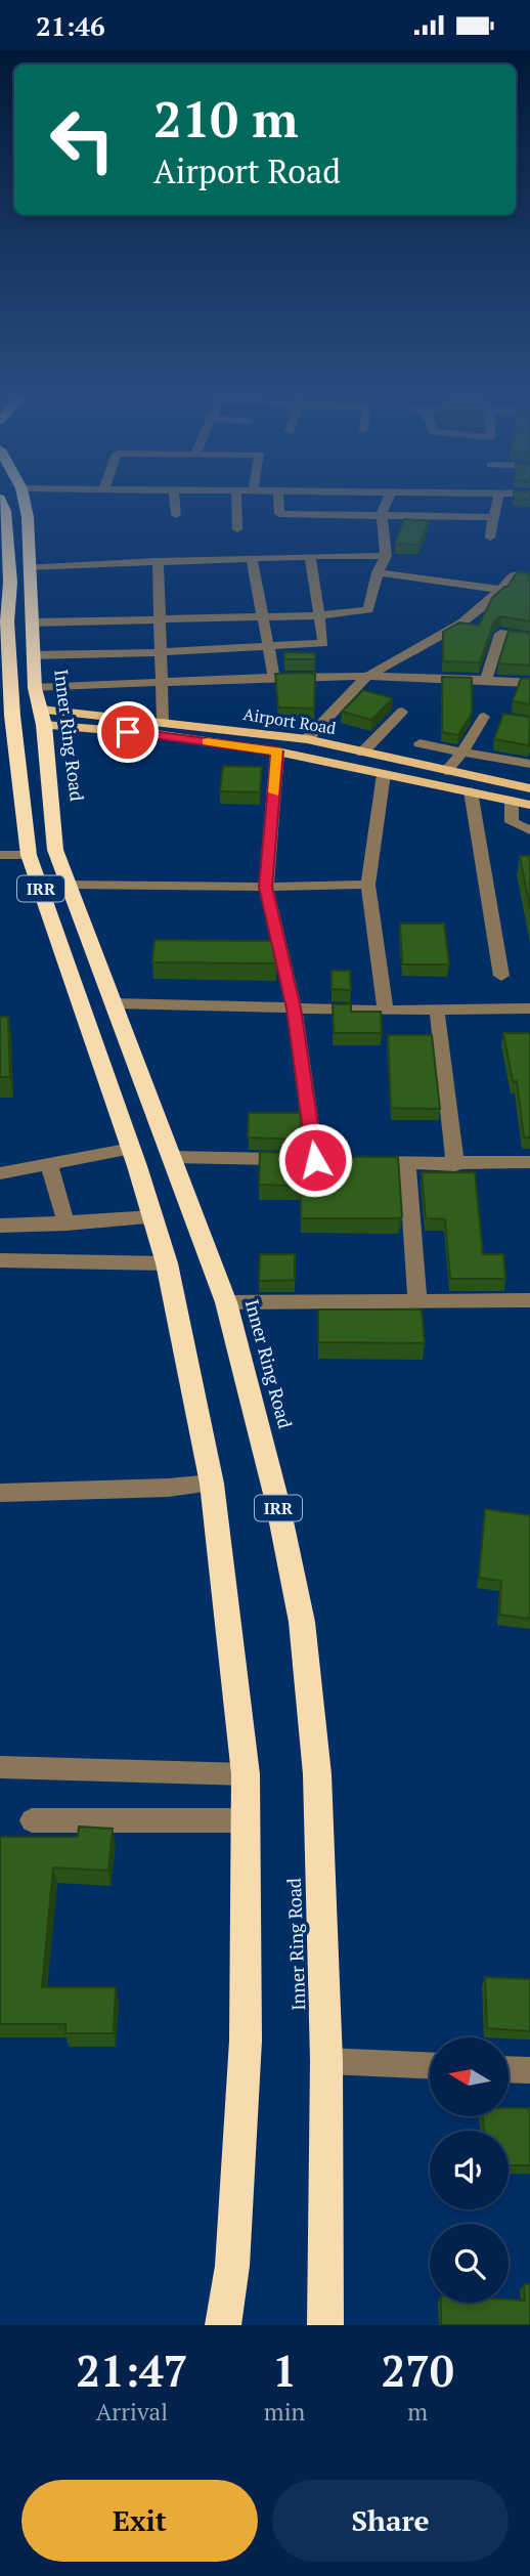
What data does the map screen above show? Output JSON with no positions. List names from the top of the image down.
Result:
{
  "streets": {
    "highway": ["Inner Ring Road", "IRR"],
    "main road": ["Airport Road"]
  },
  "crossings": [
    ["Airport Road", "Inner Ring Road"]
  ],
  "north": "left",
  "page": {
    "status": "21:46",
    "turn": ["210 m", "Airport Road"],
    "eta": [
      "21:47",
      "Arrival",
      "1",
      "min",
      "270",
      "m"
    ],
    "buttons": ["Exit", "Share"]
  }
}
